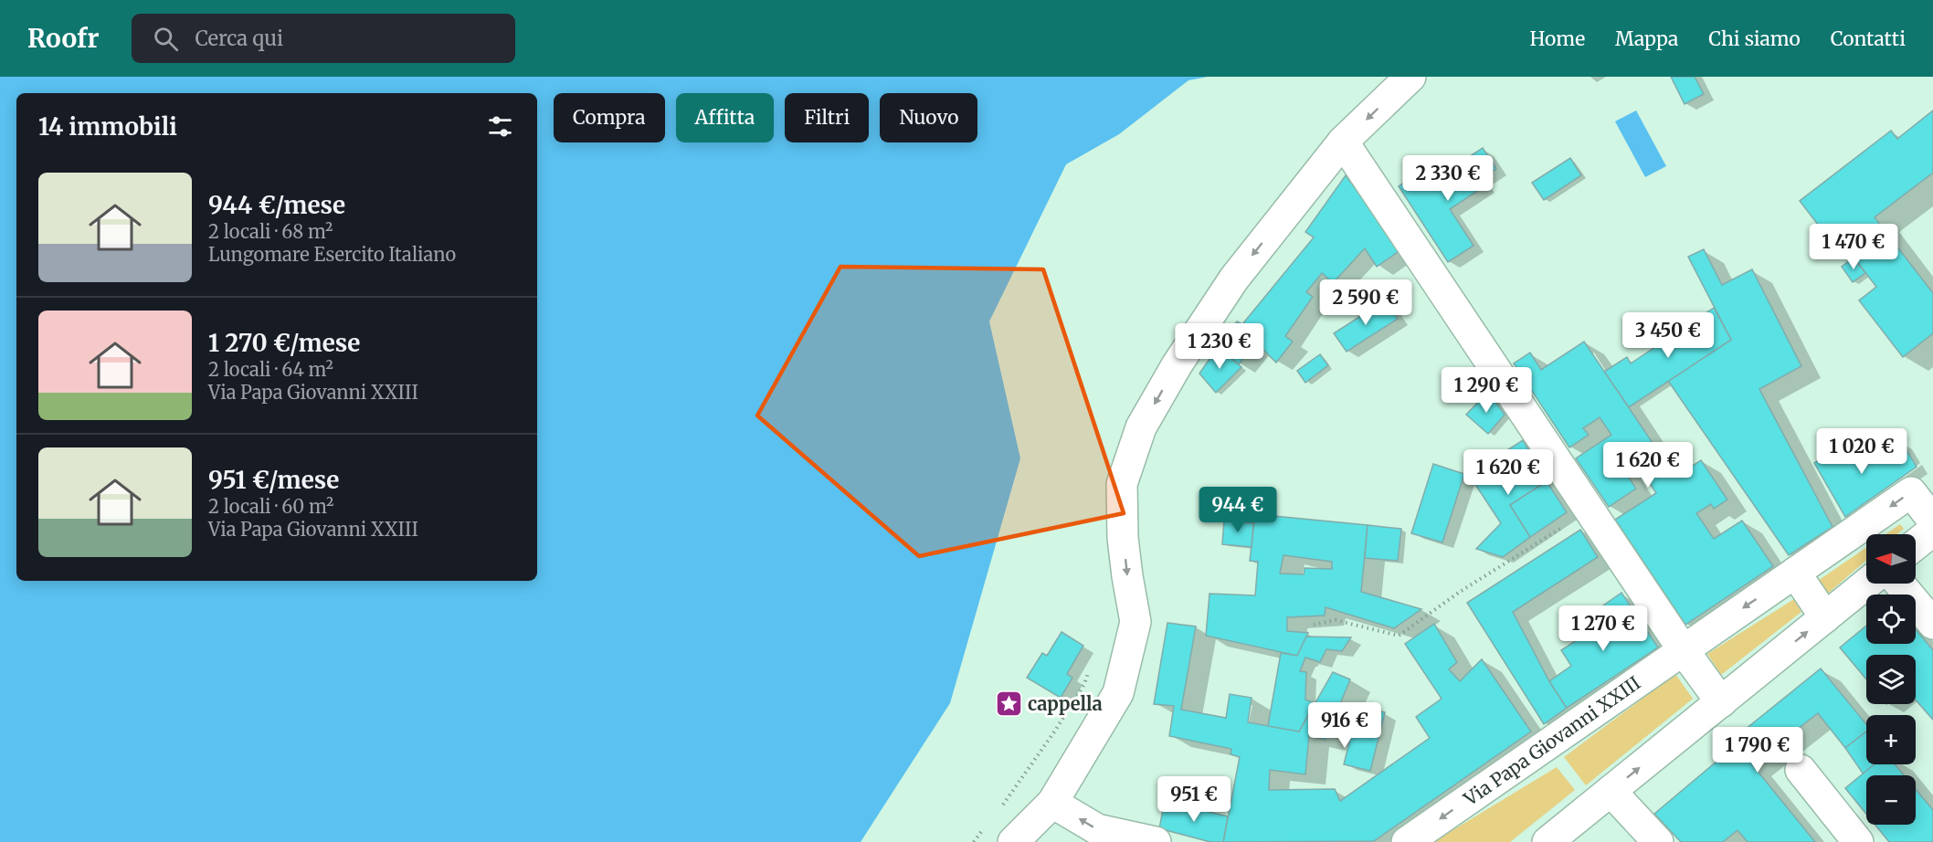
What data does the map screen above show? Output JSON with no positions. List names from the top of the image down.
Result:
{
  "streets": {
    "street": ["Via Papa Giovanni XXIII"]
  },
  "places": {
    "place": ["cappella"]
  },
  "north": "left",
  "page": {
    "header": "Roofr",
    "search": "Cerca qui",
    "nav": [
      "Home",
      "Mappa",
      "Chi siamo",
      "Contatti"
    ],
    "chip": [
      "Compra",
      "Affitta",
      "Filtri",
      "Nuovo"
    ],
    "heading": "14 immobili",
    "price": [
      "2 330 €",
      "1 470 €",
      "2 590 €",
      "3 450 €",
      "1 230 €",
      "1 290 €",
      "1 020 €",
      "1 620 €",
      "1 620 €",
      "944 €",
      "1 270 €",
      "916 €",
      "1 790 €",
      "951 €"
    ],
    "list": [
      {
        "name": "944 €/mese",
        "note": "2 locali · 68 m² · Lungomare Esercito Italiano"
      },
      {
        "name": "1 270 €/mese",
        "note": "2 locali · 64 m² · Via Papa Giovanni XXIII"
      },
      {
        "name": "951 €/mese",
        "note": "2 locali · 60 m² · Via Papa Giovanni XXIII"
      }
    ],
    "map_buttons": ["+", "−"]
  }
}
